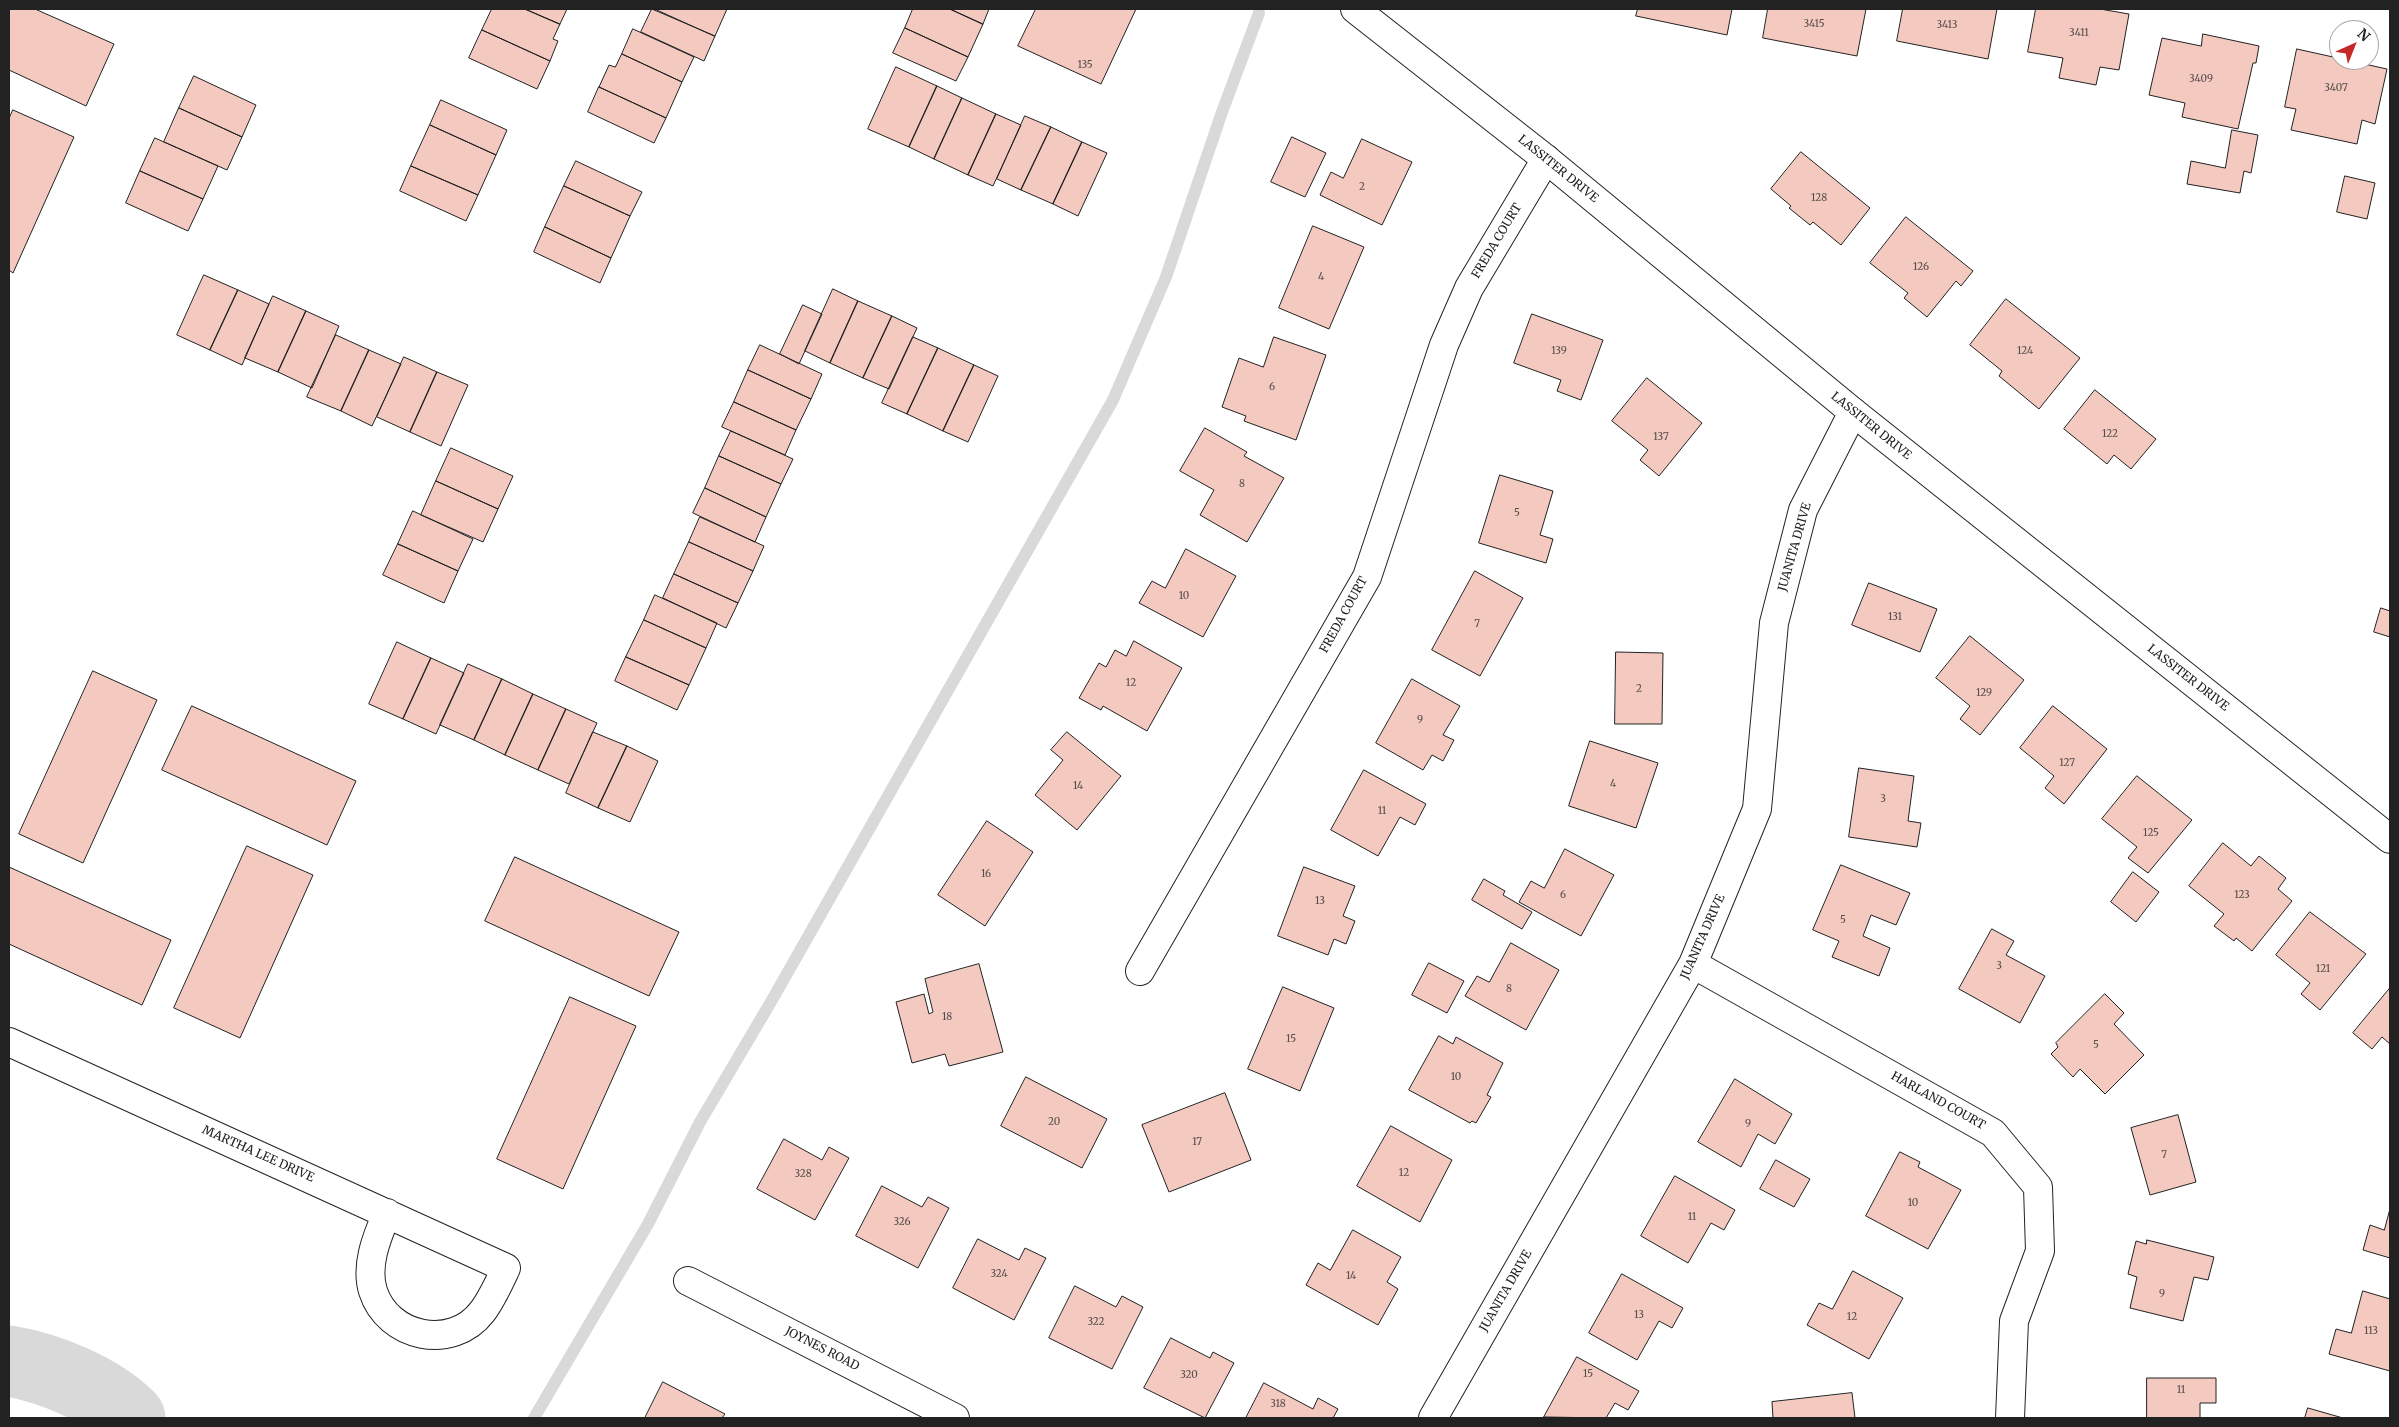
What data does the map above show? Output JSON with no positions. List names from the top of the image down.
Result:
{
  "streets": {
    "street": [
      "LASSITER DRIVE",
      "FREDA COURT",
      "JUANITA DRIVE",
      "HARLAND COURT",
      "MARTHA LEE DRIVE",
      "JOYNES ROAD"
    ]
  },
  "crossings": [
    ["LASSITER DRIVE", "FREDA COURT"],
    ["LASSITER DRIVE", "JUANITA DRIVE"],
    ["JUANITA DRIVE", "HARLAND COURT"]
  ],
  "house_numbers": [
    "3415",
    "3413",
    "3411",
    "135",
    "3409",
    "3407",
    "2",
    "128",
    "126",
    "4",
    "139",
    "124",
    "6",
    "122",
    "137",
    "8",
    "5",
    "10",
    "131",
    "7",
    "12",
    "2",
    "129",
    "9",
    "127",
    "4",
    "14",
    "3",
    "11",
    "125",
    "16",
    "6",
    "123",
    "13",
    "5",
    "3",
    "121",
    "8",
    "18",
    "15",
    "5",
    "10",
    "20",
    "9",
    "17",
    "7",
    "12",
    "328",
    "10",
    "11",
    "326",
    "324",
    "14",
    "9",
    "13",
    "12",
    "322",
    "113",
    "15",
    "320",
    "11",
    "318"
  ],
  "north": "top right"
}
